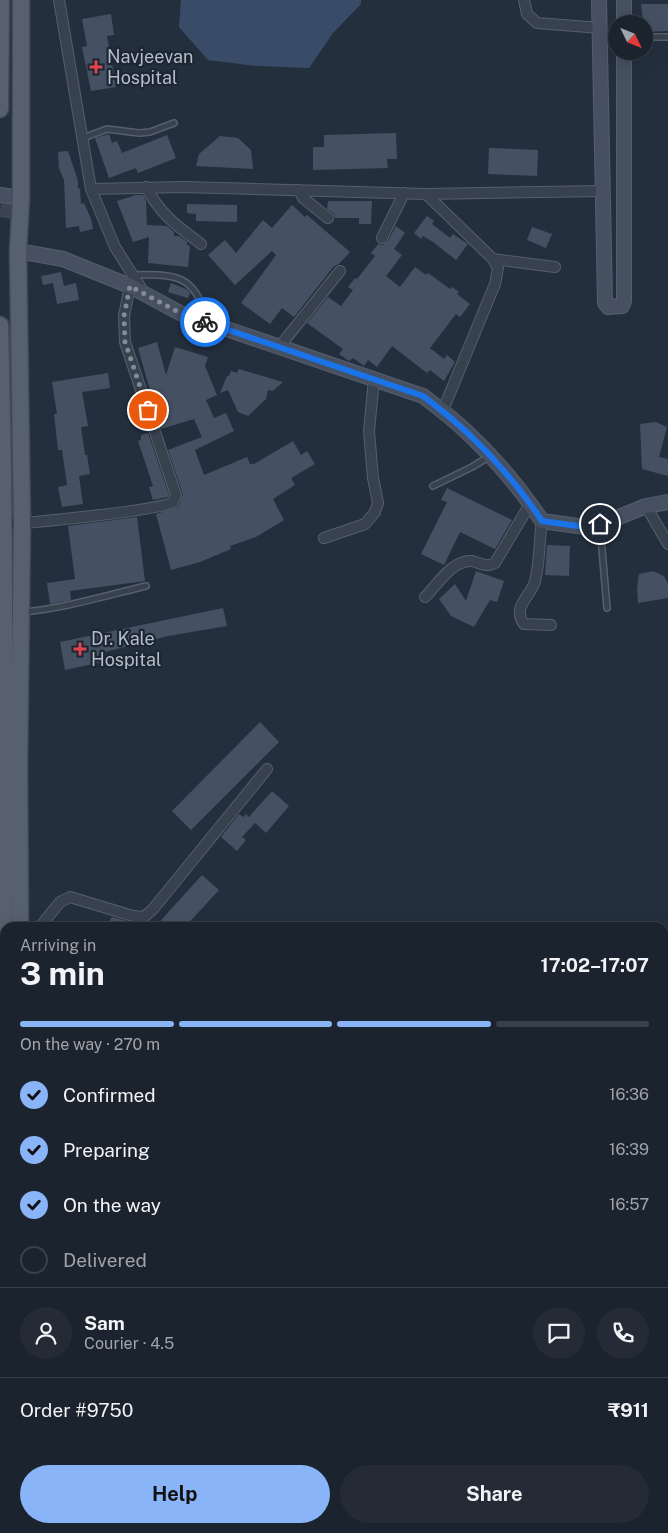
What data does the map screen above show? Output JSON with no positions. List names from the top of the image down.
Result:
{
  "places": {
    "health": ["Navjeevan Hospital", "Dr. Kale Hospital"]
  },
  "north": "bottom right",
  "page": {
    "heading": ["3 min", "Arriving in", "17:02–17:07"],
    "panel": [
      "Sam",
      "Courier · 4.5",
      "Order #9750",
      "₹911"
    ],
    "bar": "On the way · 270 m",
    "list": [
      ["Confirmed", "16:36"],
      ["Preparing", "16:39"],
      ["On the way", "16:57"],
      "Delivered"
    ],
    "buttons": ["Help", "Share"]
  }
}
